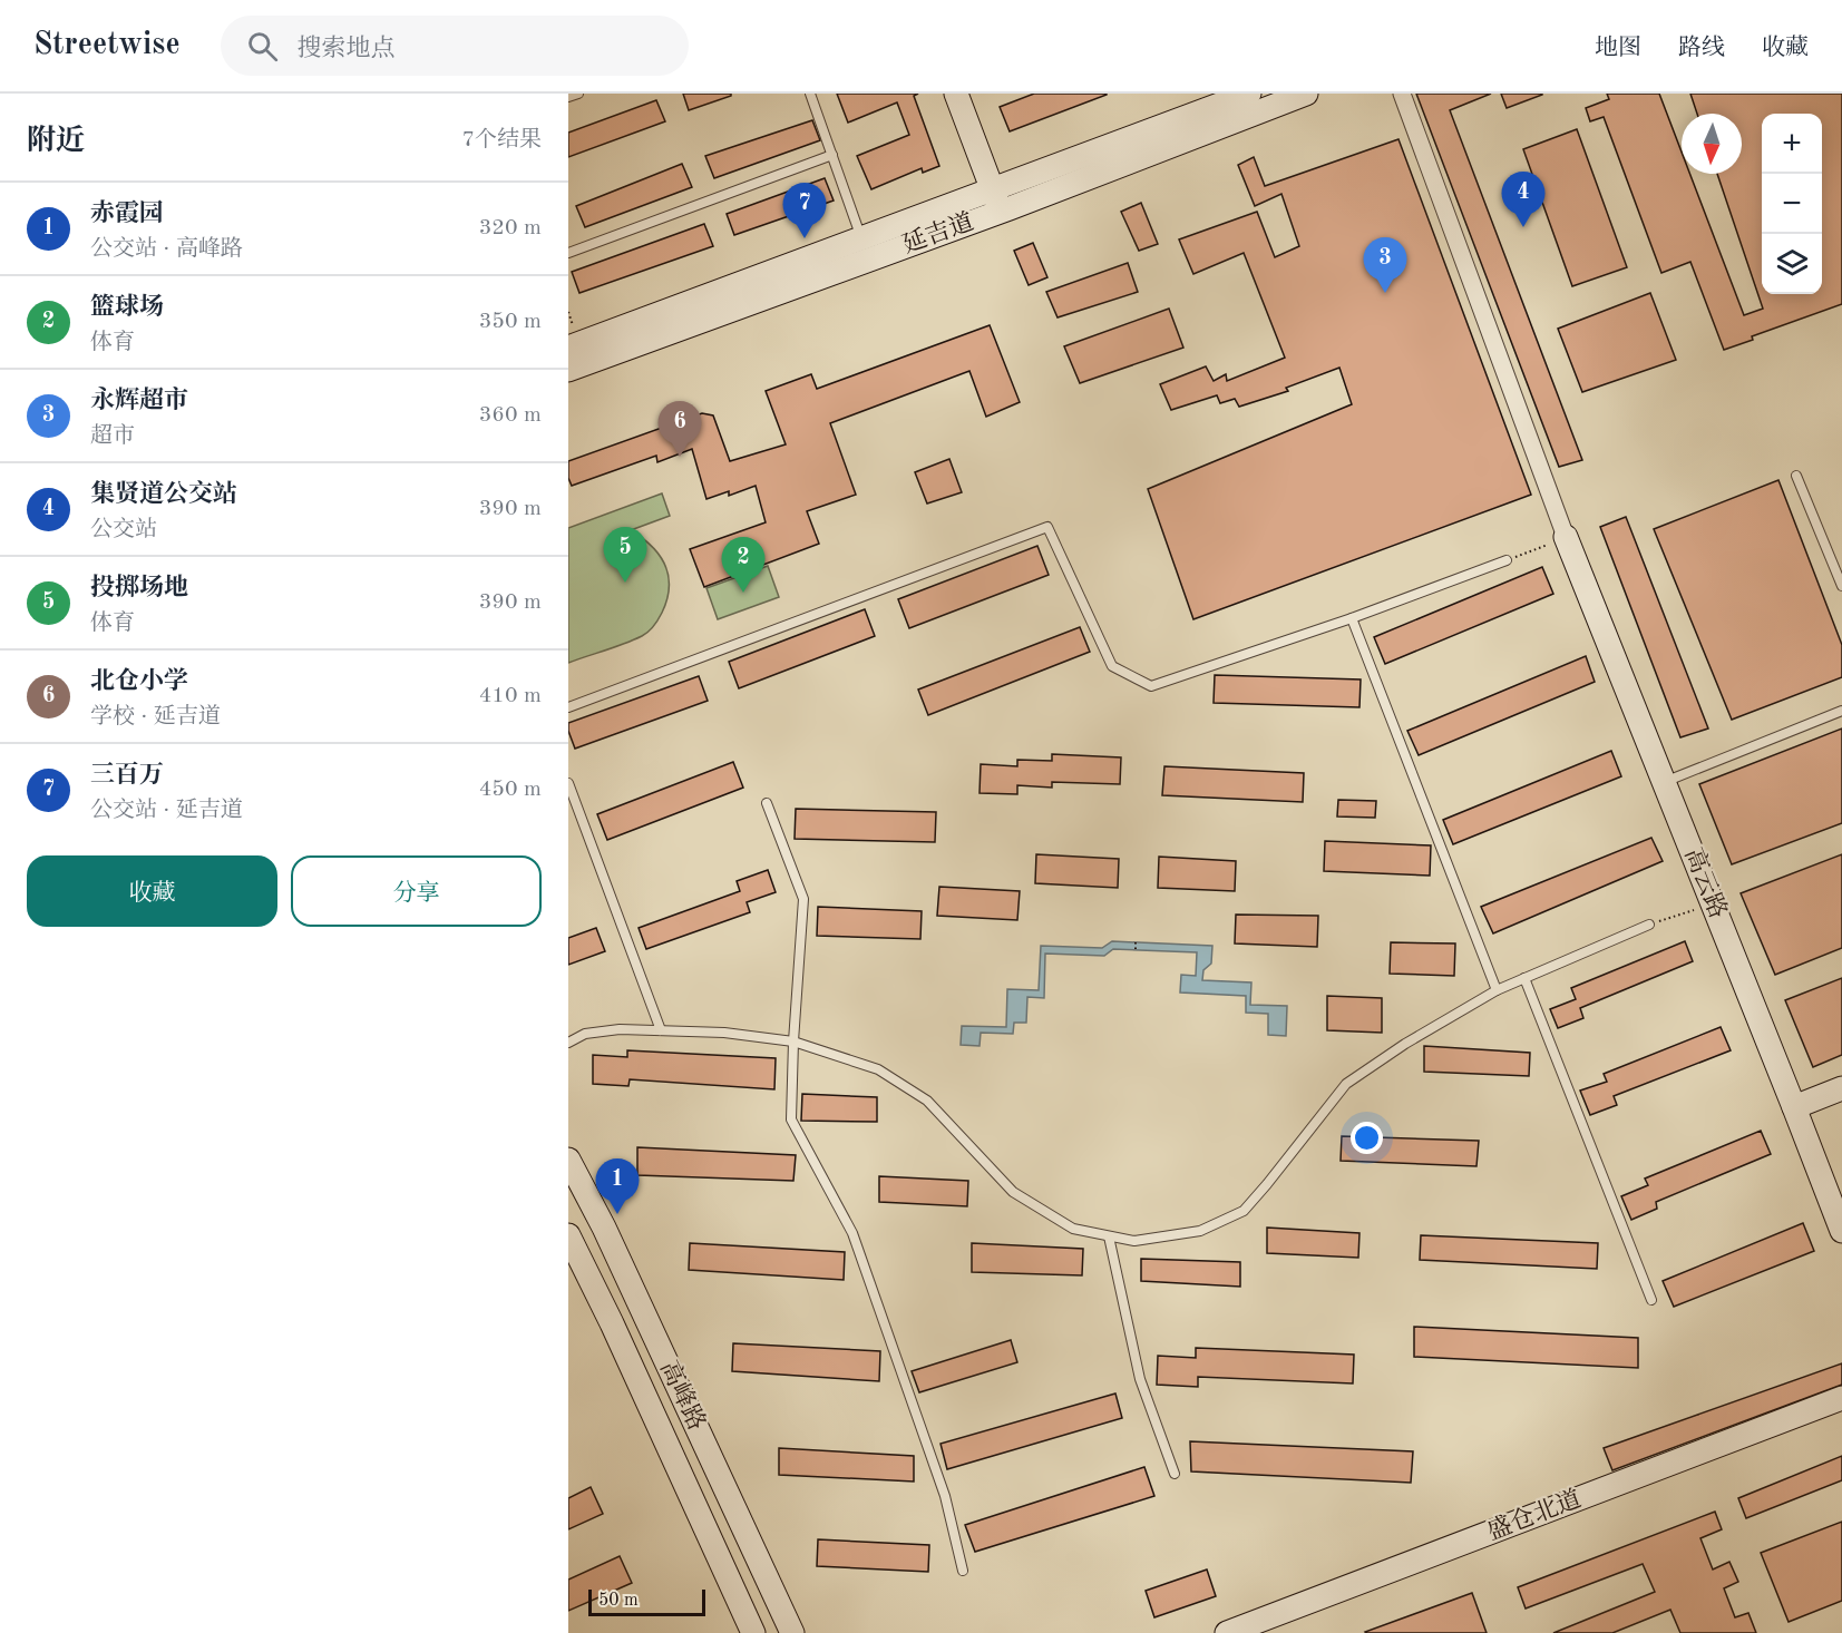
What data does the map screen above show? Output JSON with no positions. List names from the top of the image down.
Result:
{
  "streets": {
    "main road": [
      "延吉道",
      "高云路",
      "高峰路",
      "盛仓北道"
    ]
  },
  "scale_bar": "50 m",
  "north": "bottom",
  "page": {
    "header": "Streetwise",
    "search": "搜索地点",
    "nav": ["地图", "路线", "收藏"],
    "heading": ["附近", "7个结果"],
    "map_buttons": ["+", "−"],
    "pins": [
      "4",
      "7",
      "3",
      "6",
      "5",
      "2",
      "1"
    ],
    "list": [
      {
        "mark": "1",
        "name": "赤霞园",
        "note": "公交站 · 高峰路",
        "value": "320 m"
      },
      {
        "mark": "2",
        "name": "篮球场",
        "note": "体育",
        "value": "350 m"
      },
      {
        "mark": "3",
        "name": "永辉超市",
        "note": "超市",
        "value": "360 m"
      },
      {
        "mark": "4",
        "name": "集贤道公交站",
        "note": "公交站",
        "value": "390 m"
      },
      {
        "mark": "5",
        "name": "投掷场地",
        "note": "体育",
        "value": "390 m"
      },
      {
        "mark": "6",
        "name": "北仓小学",
        "note": "学校 · 延吉道",
        "value": "410 m"
      },
      {
        "mark": "7",
        "name": "三百万",
        "note": "公交站 · 延吉道",
        "value": "450 m"
      }
    ],
    "buttons": ["收藏", "分享"],
    "scale": "50 m"
  }
}
